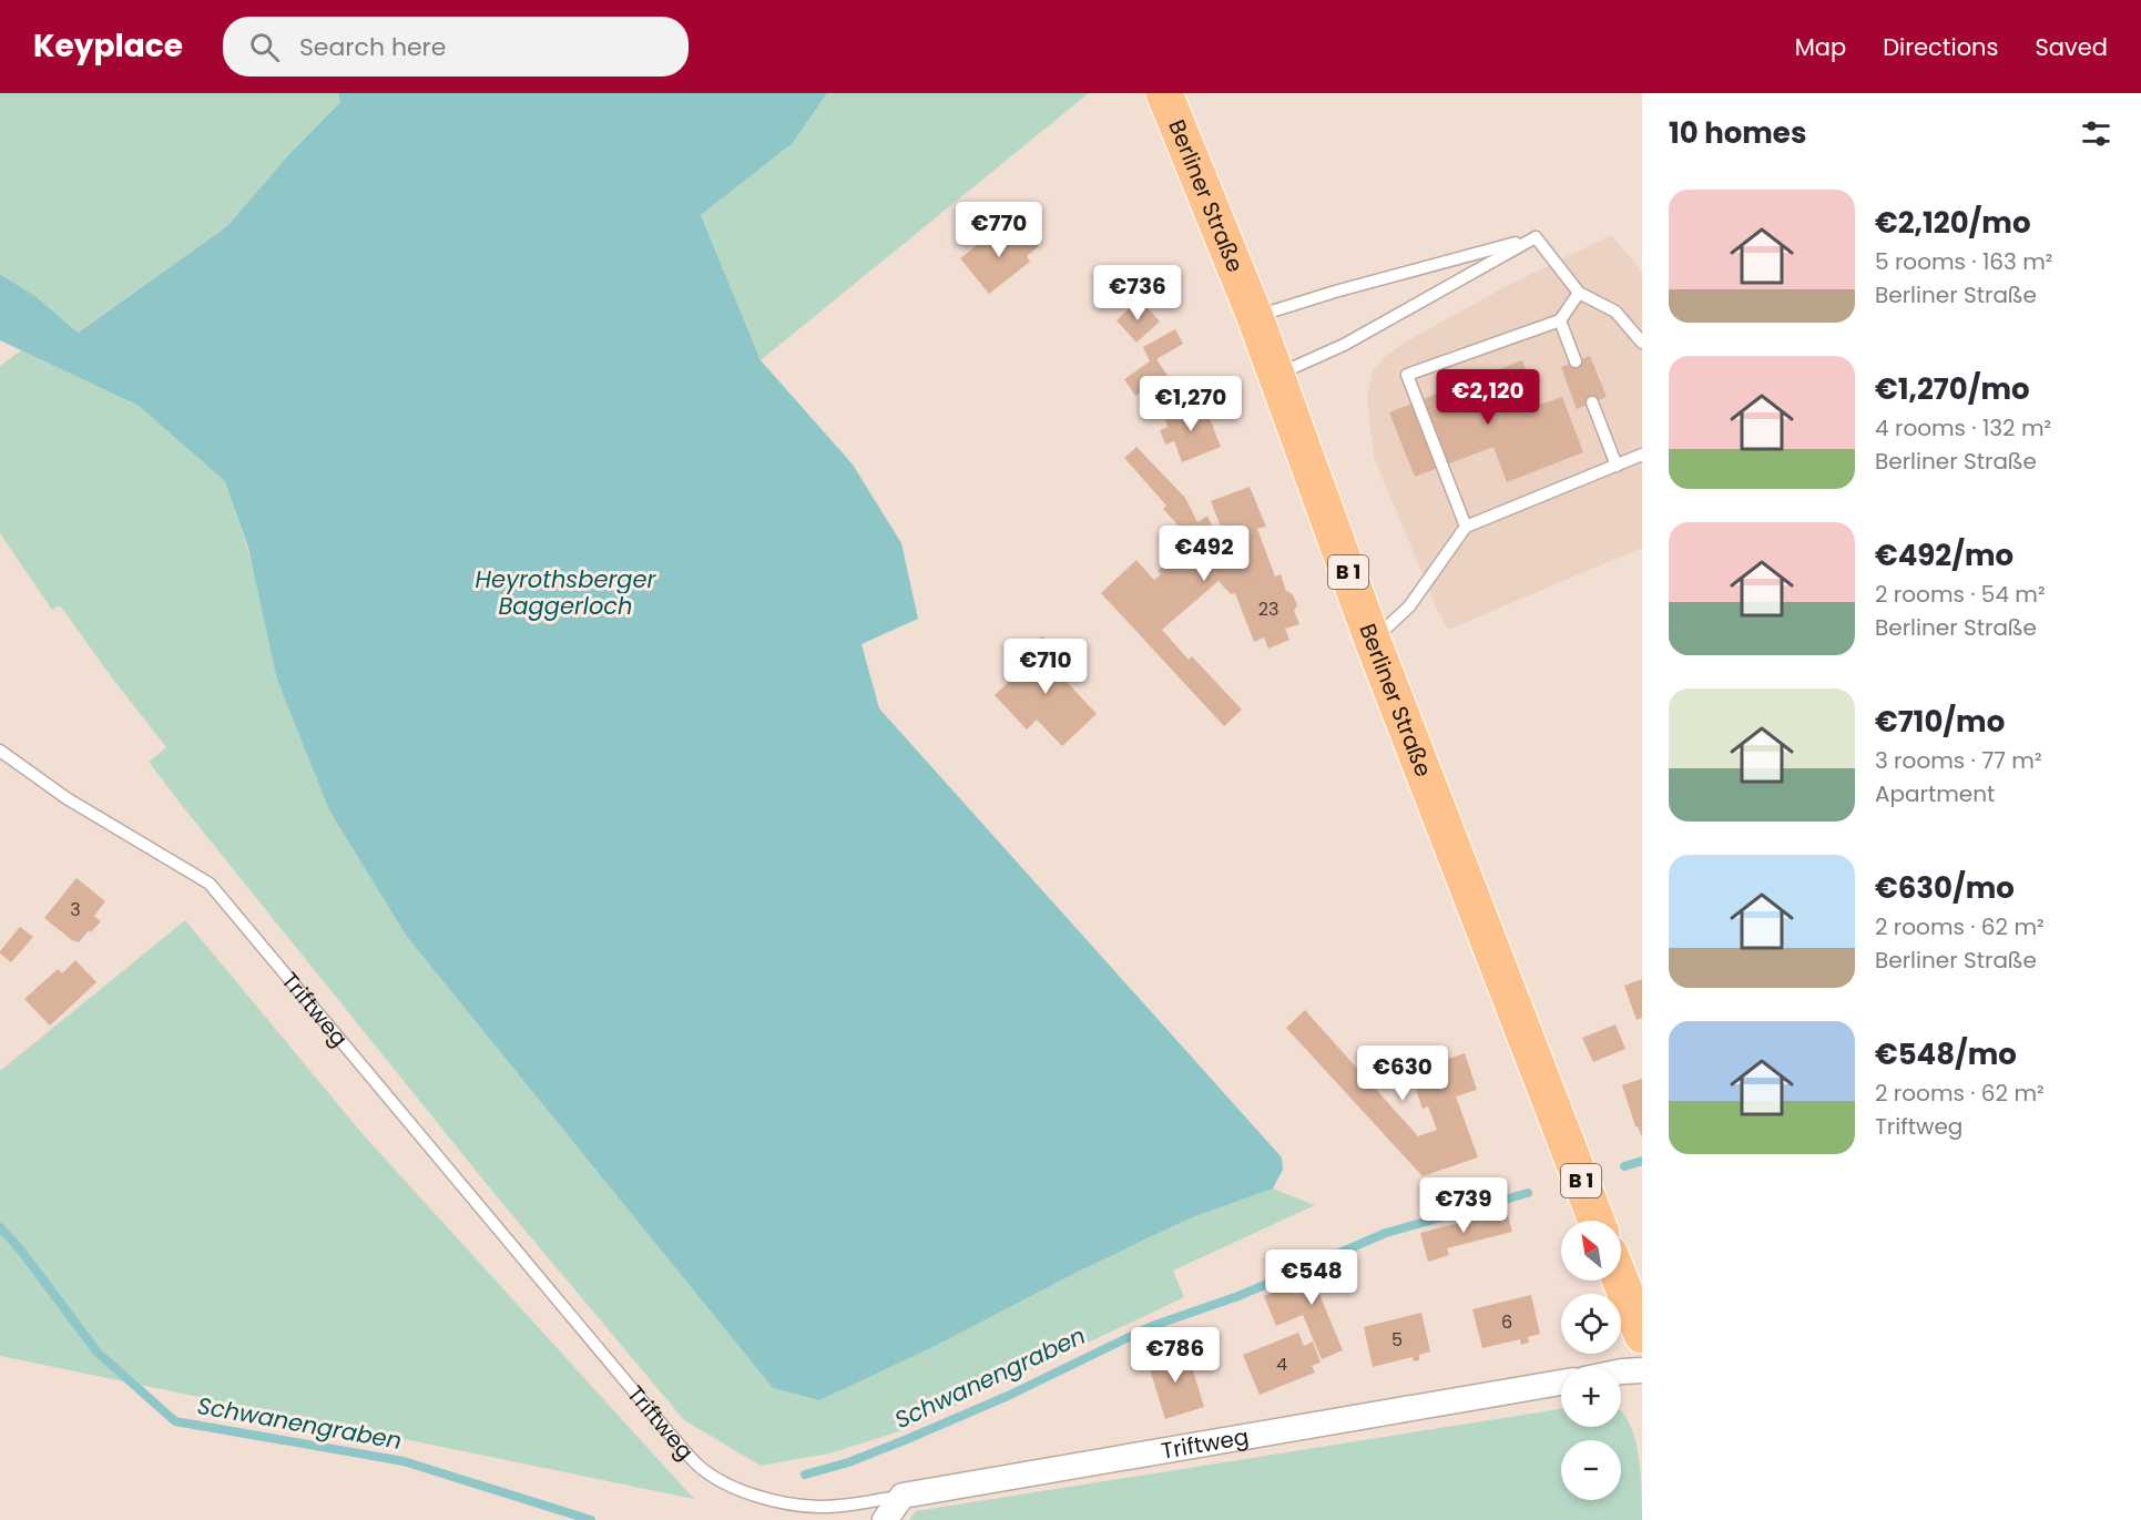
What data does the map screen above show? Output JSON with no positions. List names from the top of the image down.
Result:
{
  "streets": {
    "main road": ["Berliner Straße", "B 1"],
    "street": ["Triftweg"]
  },
  "water": ["Heyrothsberger Baggerloch", "Schwanengraben"],
  "house_numbers": [
    "23",
    "3",
    "6",
    "5",
    "4"
  ],
  "north": "top left",
  "page": {
    "header": "Keyplace",
    "search": "Search here",
    "nav": ["Map", "Directions", "Saved"],
    "heading": "10 homes",
    "list": [
      {
        "name": "€2,120/mo",
        "note": "5 rooms · 163 m² · Berliner Straße"
      },
      {
        "name": "€1,270/mo",
        "note": "4 rooms · 132 m² · Berliner Straße"
      },
      {
        "name": "€492/mo",
        "note": "2 rooms · 54 m² · Berliner Straße"
      },
      {
        "name": "€710/mo",
        "note": "3 rooms · 77 m² · Apartment"
      },
      {
        "name": "€630/mo",
        "note": "2 rooms · 62 m² · Berliner Straße"
      },
      {
        "name": "€548/mo",
        "note": "2 rooms · 62 m² · Triftweg"
      }
    ],
    "price": [
      "€770",
      "€736",
      "€2,120",
      "€1,270",
      "€492",
      "€710",
      "€630",
      "€739",
      "€548",
      "€786"
    ],
    "map_buttons": ["+", "−"]
  }
}
